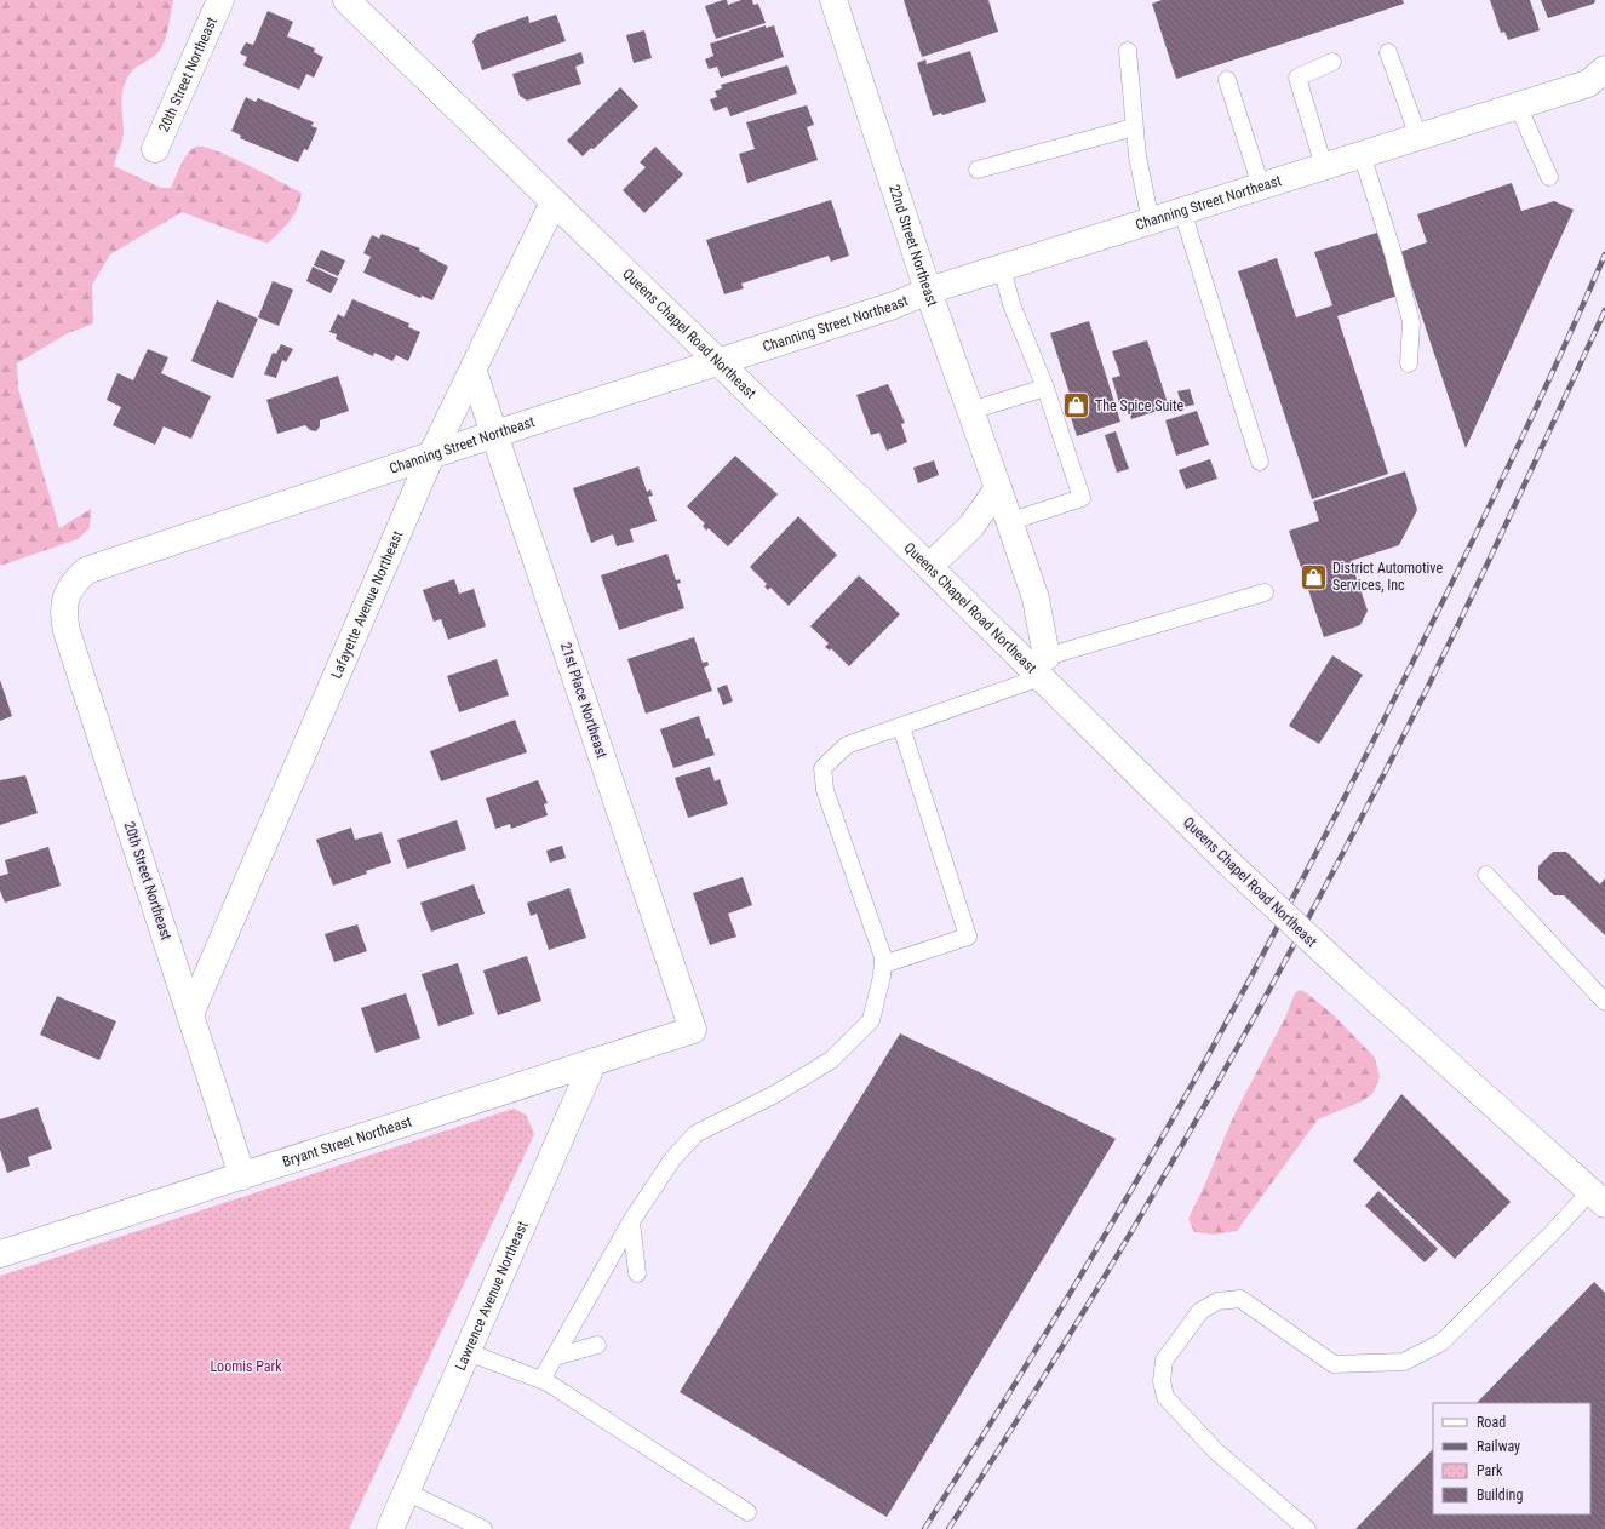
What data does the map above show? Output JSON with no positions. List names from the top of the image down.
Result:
{
  "streets": {
    "street": [
      "20th Street Northeast",
      "Channing Street Northeast",
      "22nd Street Northeast",
      "Queens Chapel Road Northeast",
      "Lafayette Avenue Northeast",
      "21st Place Northeast",
      "Bryant Street Northeast",
      "Lawrence Avenue Northeast"
    ]
  },
  "crossings": [
    ["20th Street Northeast", "Channing Street Northeast"],
    ["20th Street Northeast", "Lafayette Avenue Northeast"],
    ["20th Street Northeast", "Bryant Street Northeast"],
    ["Channing Street Northeast", "22nd Street Northeast"],
    ["Channing Street Northeast", "Queens Chapel Road Northeast"],
    ["Channing Street Northeast", "Lafayette Avenue Northeast"],
    ["Channing Street Northeast", "21st Place Northeast"],
    ["22nd Street Northeast", "Queens Chapel Road Northeast"],
    ["Queens Chapel Road Northeast", "Lafayette Avenue Northeast"],
    ["Lafayette Avenue Northeast", "21st Place Northeast"],
    ["21st Place Northeast", "Bryant Street Northeast"],
    ["Bryant Street Northeast", "Lawrence Avenue Northeast"]
  ],
  "parks": ["Loomis Park"],
  "places": {
    "shop": ["The Spice Suite", "District Automotive Services, Inc"]
  },
  "legend": [
    "Road",
    "Railway",
    "Park",
    "Building"
  ]
}
